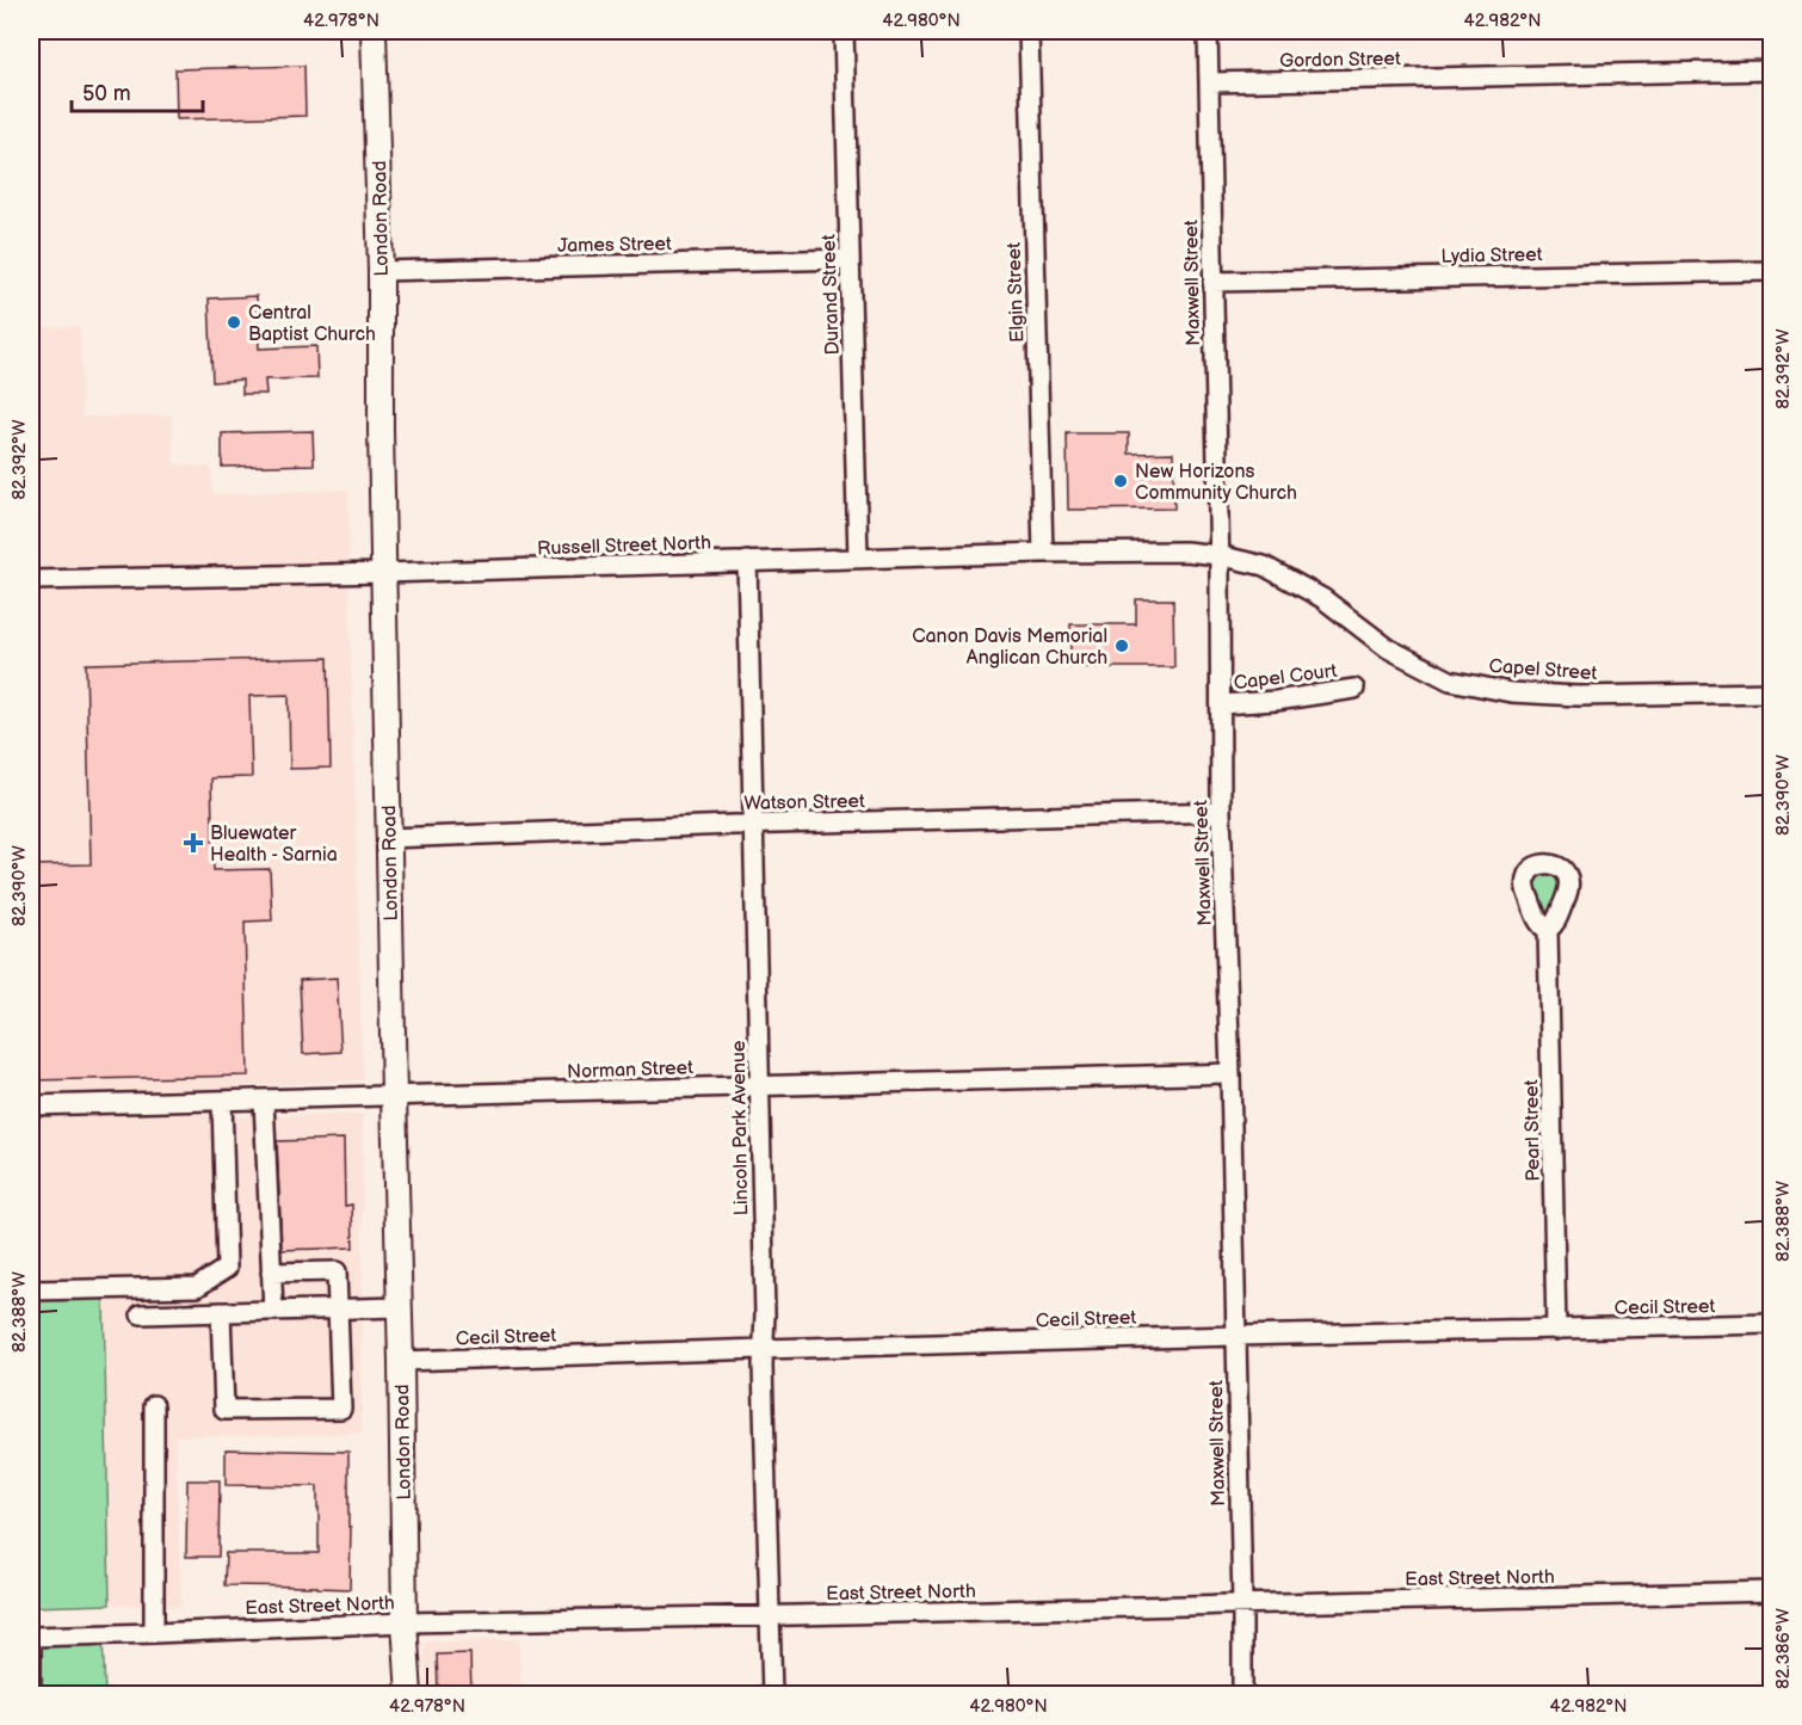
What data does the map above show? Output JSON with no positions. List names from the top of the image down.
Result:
{
  "streets": {
    "main road": ["London Road"],
    "street": [
      "Gordon Street",
      "James Street",
      "Lydia Street",
      "Maxwell Street",
      "Elgin Street",
      "Durand Street",
      "Russell Street North",
      "Capel Street",
      "Capel Court",
      "Watson Street",
      "Norman Street",
      "Lincoln Park Avenue",
      "Pearl Street",
      "Cecil Street",
      "East Street North"
    ]
  },
  "crossings": [
    ["Gordon Street", "Maxwell Street"],
    ["London Road", "James Street"],
    ["London Road", "Russell Street North"],
    ["London Road", "Watson Street"],
    ["London Road", "Norman Street"],
    ["London Road", "Cecil Street"],
    ["London Road", "East Street North"],
    ["James Street", "Durand Street"],
    ["Lydia Street", "Maxwell Street"],
    ["Maxwell Street", "Russell Street North"],
    ["Maxwell Street", "Capel Street"],
    ["Maxwell Street", "Capel Court"],
    ["Maxwell Street", "Watson Street"],
    ["Maxwell Street", "Norman Street"],
    ["Maxwell Street", "Cecil Street"],
    ["Maxwell Street", "East Street North"],
    ["Elgin Street", "Russell Street North"],
    ["Durand Street", "Russell Street North"],
    ["Russell Street North", "Capel Street"],
    ["Russell Street North", "Lincoln Park Avenue"],
    ["Watson Street", "Lincoln Park Avenue"],
    ["Norman Street", "Lincoln Park Avenue"],
    ["Lincoln Park Avenue", "Cecil Street"],
    ["Lincoln Park Avenue", "East Street North"],
    ["Pearl Street", "Cecil Street"]
  ],
  "places": {
    "other": ["Central Baptist Church", "New Horizons Community Church", "Canon Davis Memorial Anglican Church"],
    "health": ["Bluewater Health - Sarnia"]
  },
  "scale_bar": "50 m",
  "coordinates": [
    "42.978°N",
    "42.980°N",
    "42.982°N",
    "82.392°W",
    "82.390°W",
    "82.388°W",
    "82.386°W"
  ]
}
